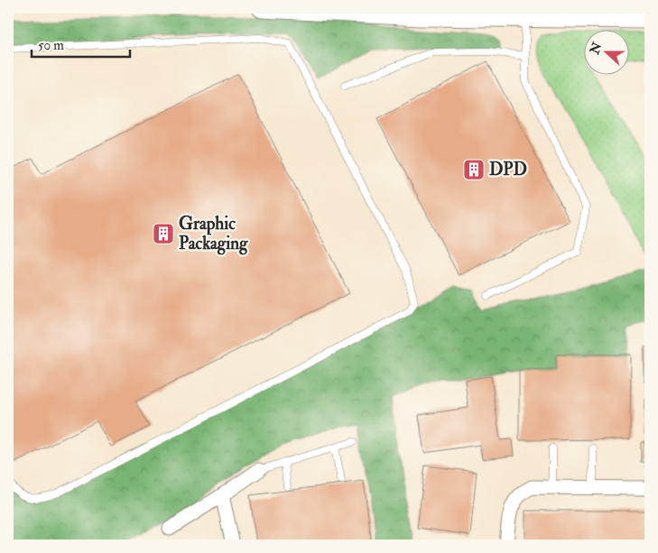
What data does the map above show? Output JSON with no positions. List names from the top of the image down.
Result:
{
  "places": {
    "building": ["DPD", "Graphic Packaging"]
  },
  "scale_bar": "50 m",
  "north": "left"
}
